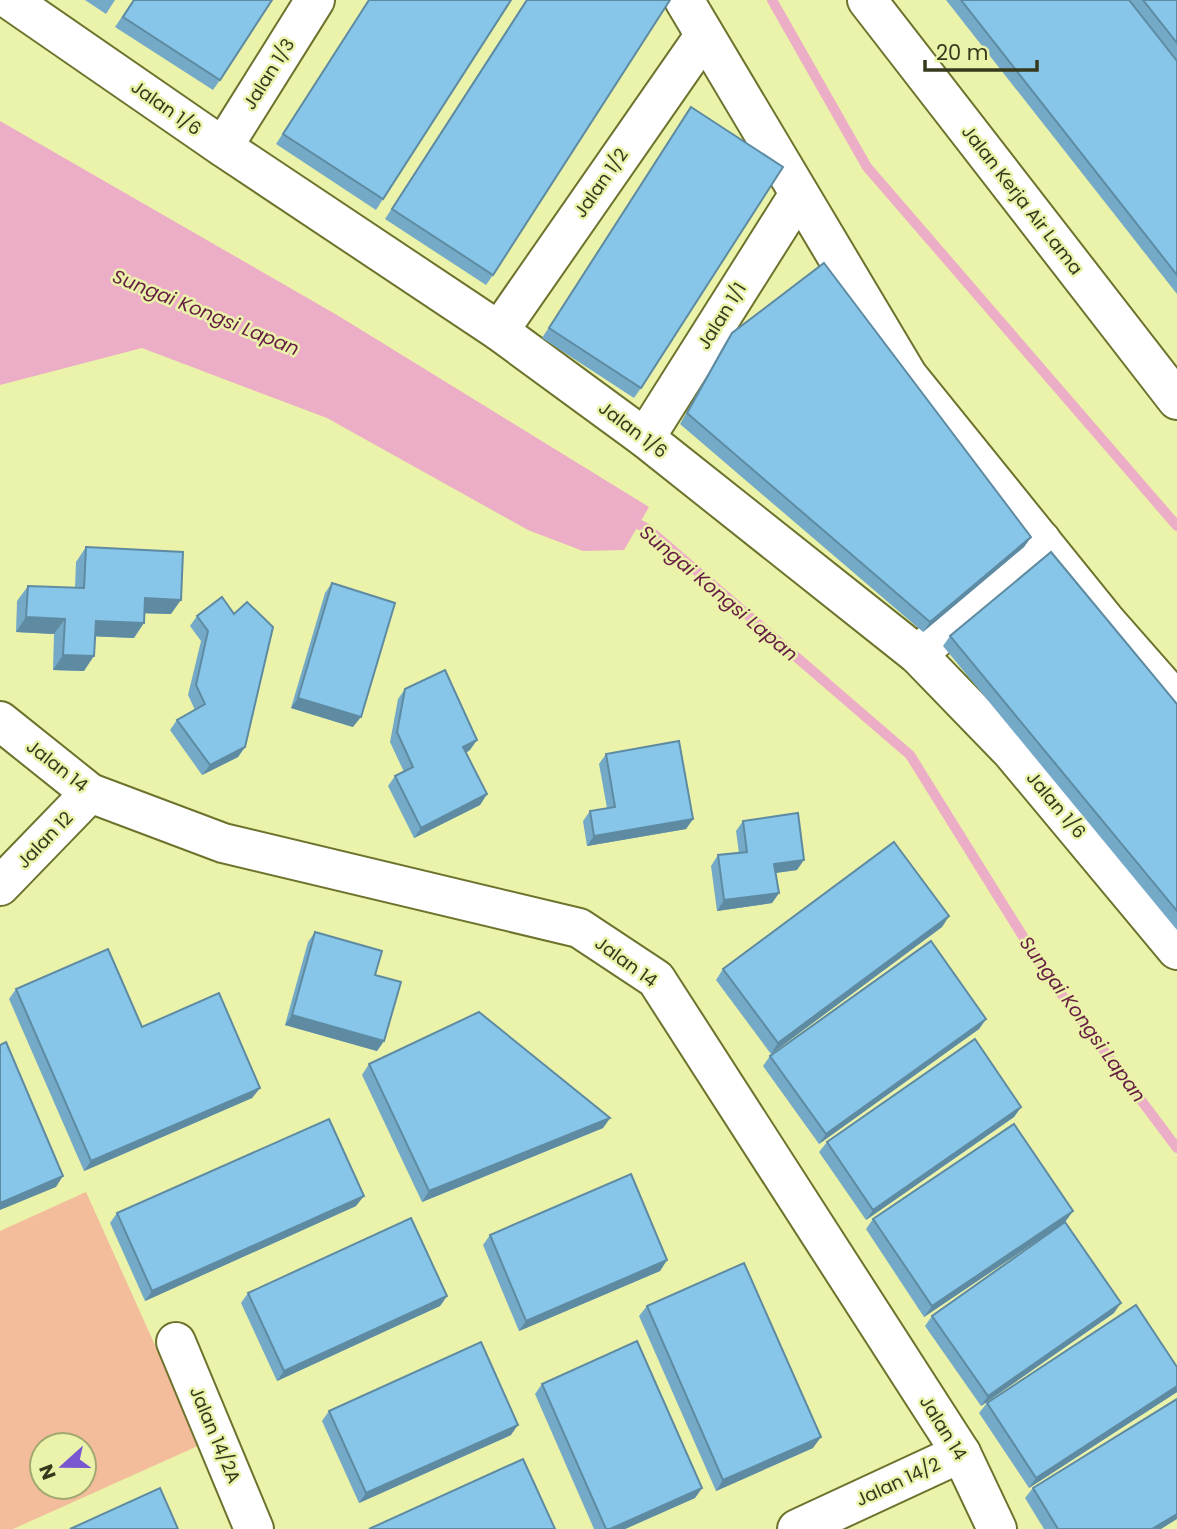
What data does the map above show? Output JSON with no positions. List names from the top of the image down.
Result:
{
  "streets": {
    "street": [
      "Jalan 1/3",
      "Jalan 1/6",
      "Jalan 1/2",
      "Jalan Kerja Air Lama",
      "Jalan 1/1",
      "Jalan 14",
      "Jalan 12",
      "Jalan 14/2A",
      "Jalan 14/2"
    ]
  },
  "crossings": [
    ["Jalan 1/3", "Jalan 1/6"],
    ["Jalan 1/6", "Jalan 1/2"],
    ["Jalan 1/6", "Jalan 1/1"],
    ["Jalan 14", "Jalan 12"],
    ["Jalan 14", "Jalan 14/2"]
  ],
  "water": ["Sungai Kongsi Lapan"],
  "scale_bar": "20 m",
  "north": "left"
}
